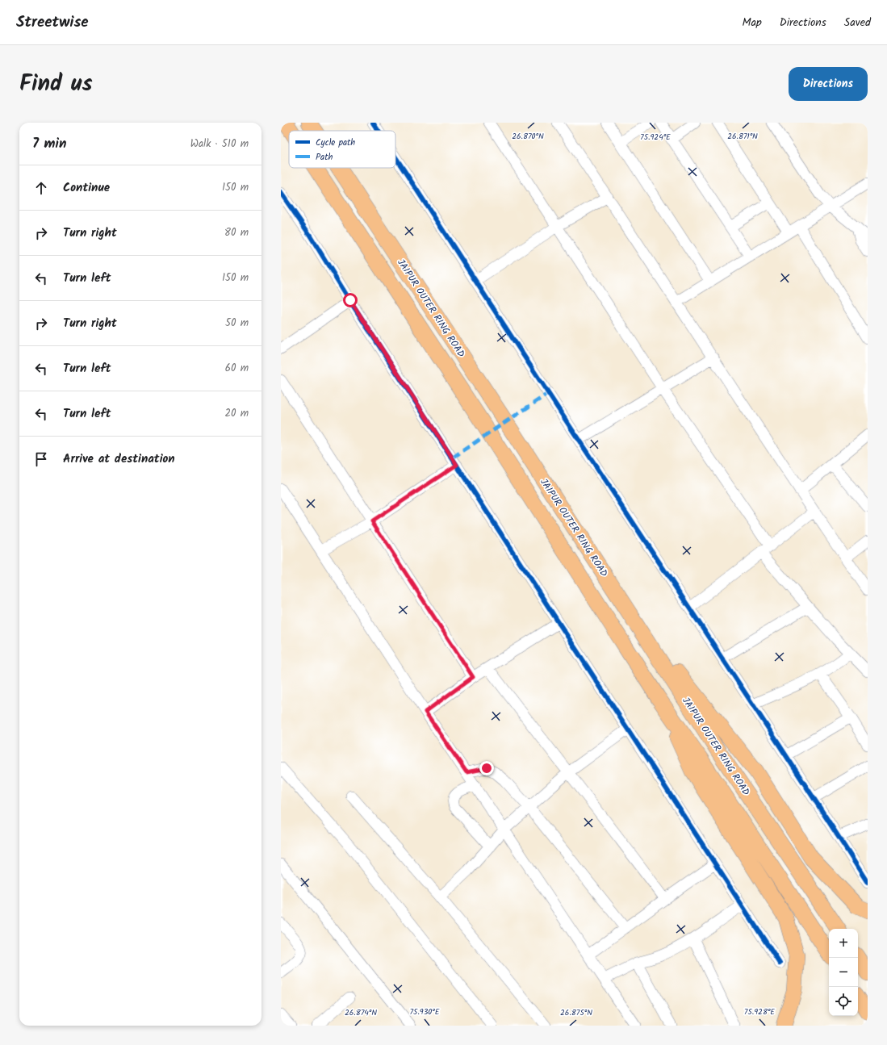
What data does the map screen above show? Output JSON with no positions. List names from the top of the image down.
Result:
{
  "streets": {
    "highway": ["JAIPUR OUTER RING ROAD"]
  },
  "legend": ["Cycle path", "Path"],
  "page": {
    "header": "Streetwise",
    "nav": ["Map", "Directions", "Saved"],
    "title": "Find us",
    "buttons": "Directions",
    "heading": ["7 min", "Walk · 510 m"],
    "list": [
      ["Continue", "150 m"],
      ["Turn right", "80 m"],
      ["Turn left", "150 m"],
      ["Turn right", "50 m"],
      ["Turn left", "60 m"],
      ["Turn left", "20 m"],
      "Arrive at destination"
    ],
    "map_buttons": ["+", "−"]
  },
  "coordinates": [
    "26.870°N",
    "26.871°N",
    "75.924°E",
    "75.930°E",
    "75.928°E",
    "26.874°N",
    "26.875°N"
  ]
}
